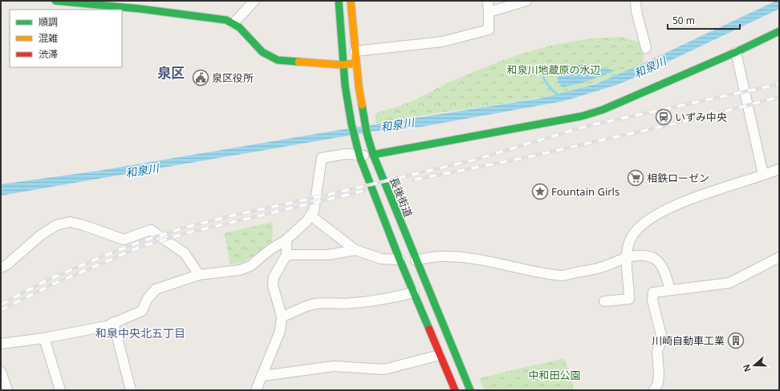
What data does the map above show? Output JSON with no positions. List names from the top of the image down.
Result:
{
  "streets": {
    "main road": ["長後街道"]
  },
  "districts": ["泉区", "和泉中央北五丁目"],
  "water": ["和泉川"],
  "parks": ["和泉川地蔵原の水辺", "中和田公園"],
  "places": {
    "public building": ["泉区役所"],
    "station": ["いずみ中央"],
    "supermarket": ["相鉄ローゼン"],
    "place": ["Fountain Girls"],
    "building": ["川崎自動車工業"]
  },
  "legend": ["順調", "混雑", "渋滞"],
  "scale_bar": "50 m",
  "north": "left"
}
